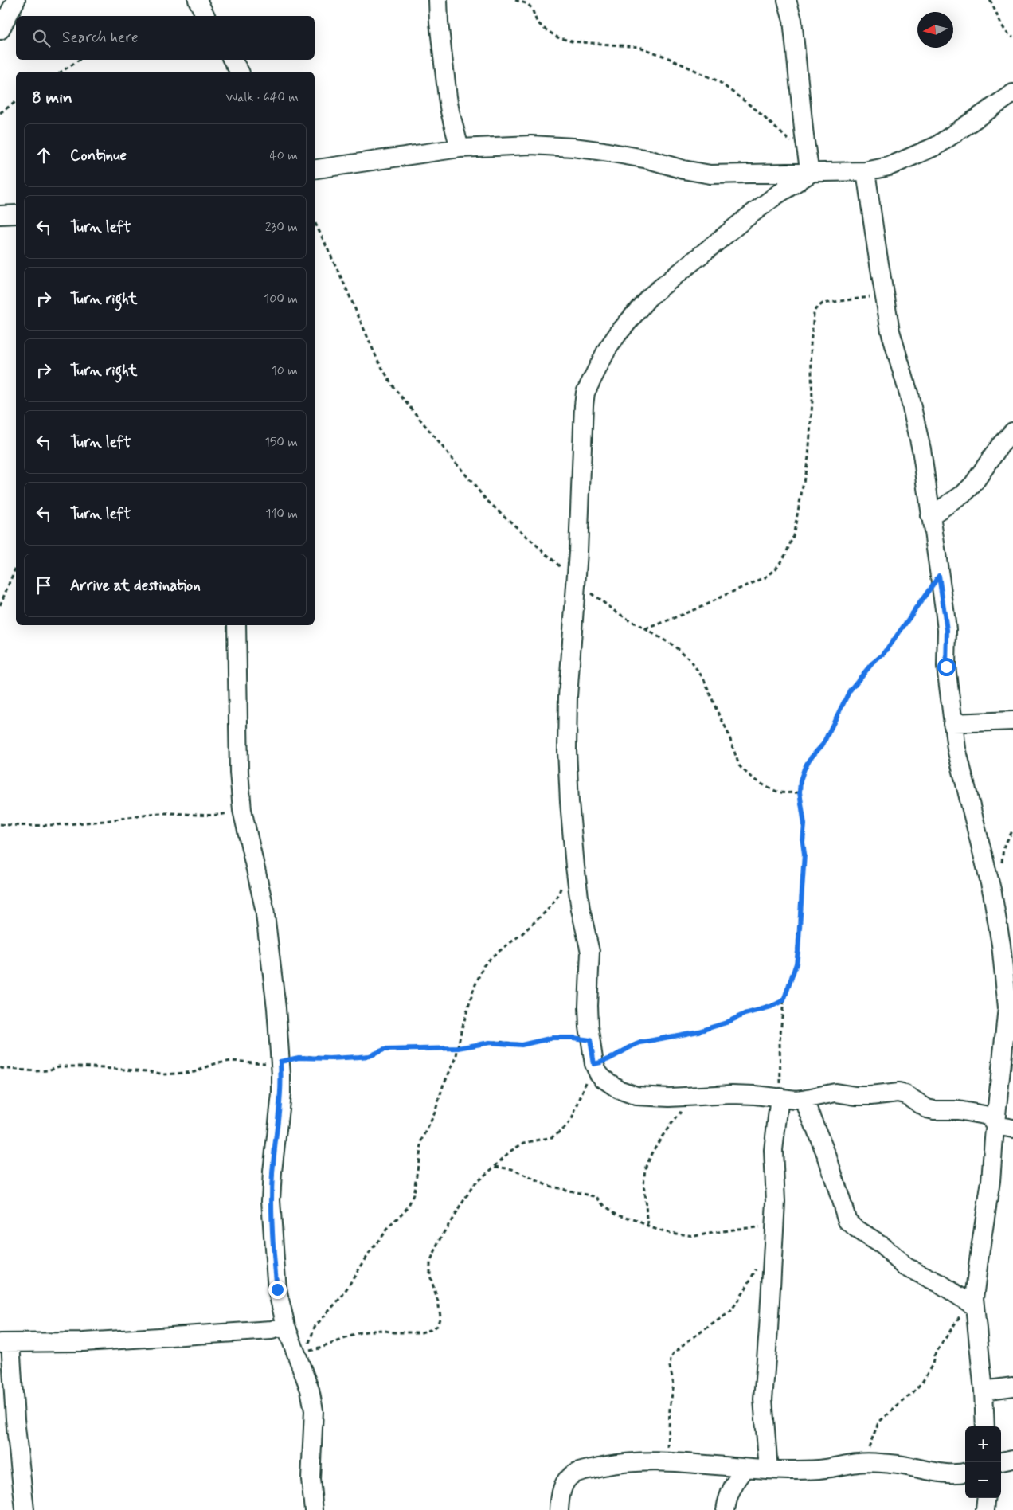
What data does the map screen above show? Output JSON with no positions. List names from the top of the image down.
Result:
{
  "north": "left",
  "page": {
    "search": "Search here",
    "heading": ["8 min", "Walk · 640 m"],
    "list": [
      ["Continue", "40 m"],
      ["Turn left", "230 m"],
      ["Turn right", "100 m"],
      ["Turn right", "10 m"],
      ["Turn left", "150 m"],
      ["Turn left", "110 m"],
      "Arrive at destination"
    ],
    "map_buttons": ["+", "−"]
  }
}
